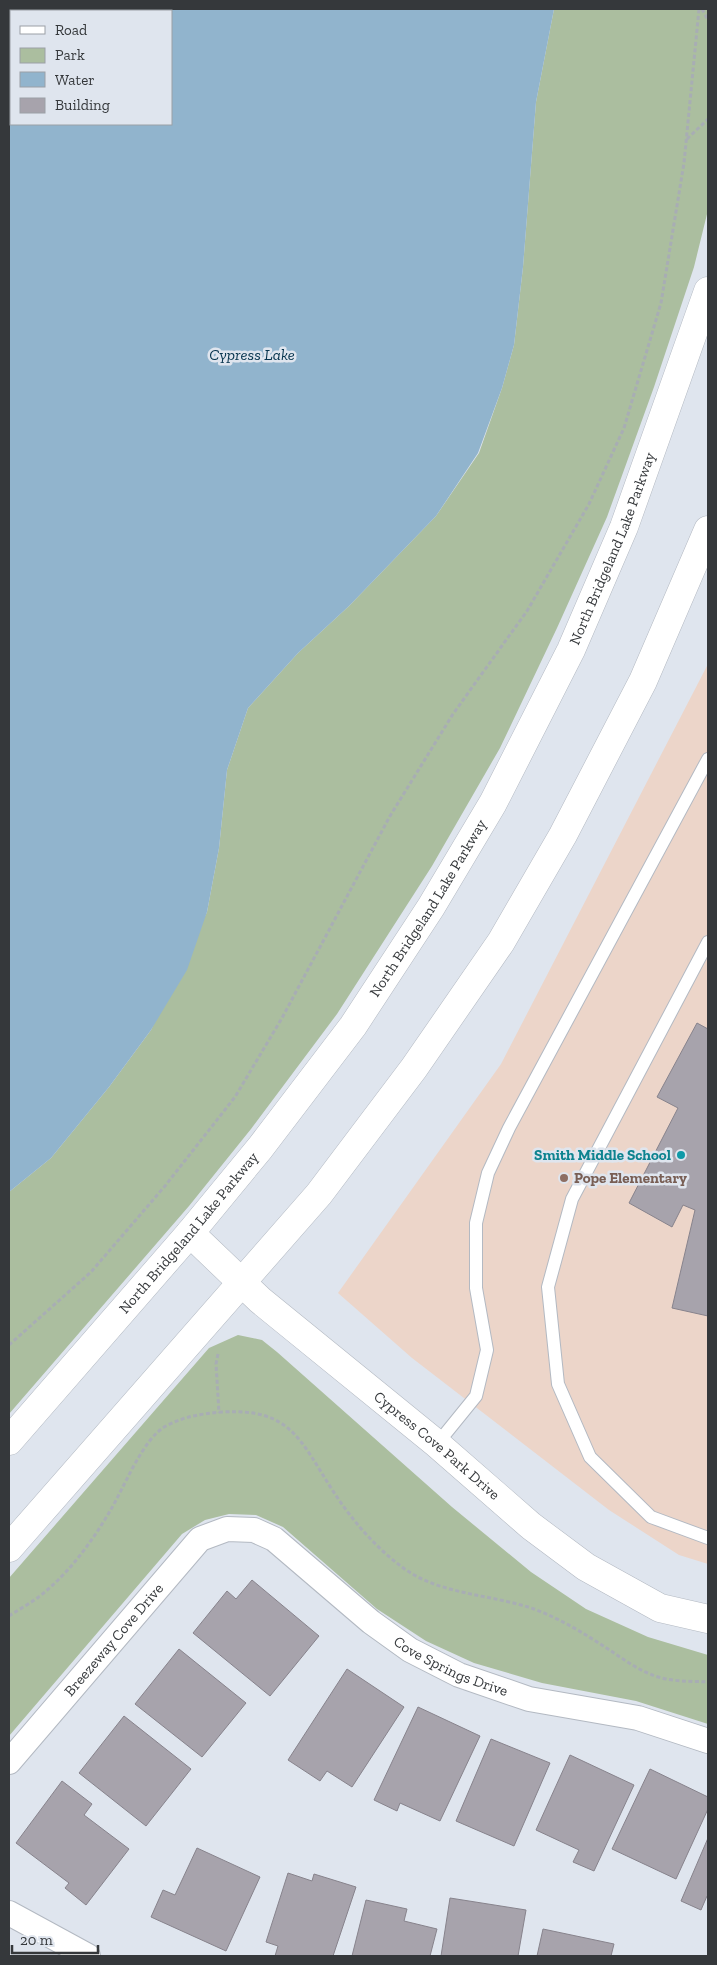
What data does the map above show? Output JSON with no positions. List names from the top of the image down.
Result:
{
  "streets": {
    "main road": ["North Bridgeland Lake Parkway", "Cypress Cove Park Drive"],
    "street": ["Breezeway Cove Drive", "Cove Springs Drive"]
  },
  "crossings": [
    ["North Bridgeland Lake Parkway", "Cypress Cove Park Drive"],
    ["Breezeway Cove Drive", "Cove Springs Drive"]
  ],
  "water": ["Cypress Lake"],
  "places": ["Smith Middle School", "Pope Elementary"],
  "legend": [
    "Road",
    "Park",
    "Water",
    "Building"
  ],
  "scale_bar": "20 m"
}
